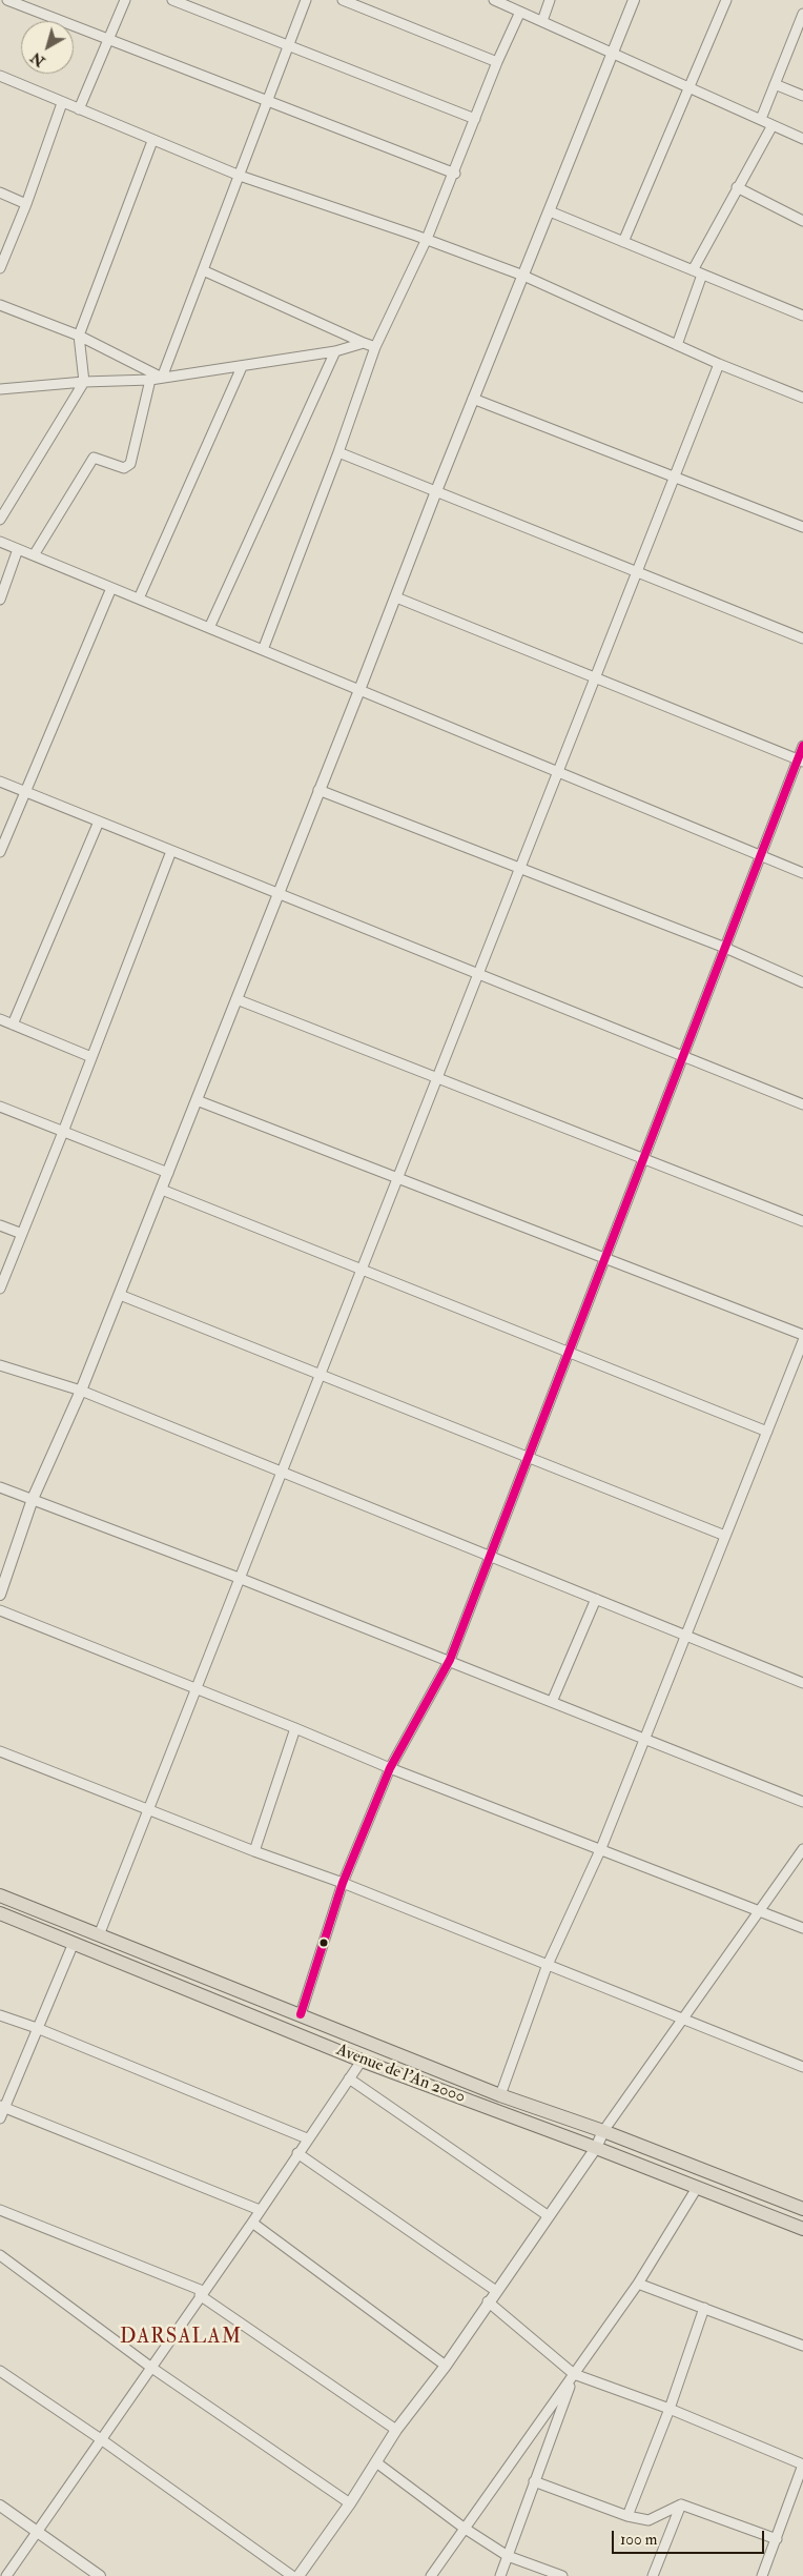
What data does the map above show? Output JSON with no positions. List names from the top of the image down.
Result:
{
  "streets": {
    "main road": ["Avenue de l'An 2000"]
  },
  "districts": ["DARSALAM"],
  "scale_bar": "100 m",
  "north": "bottom left"
}
